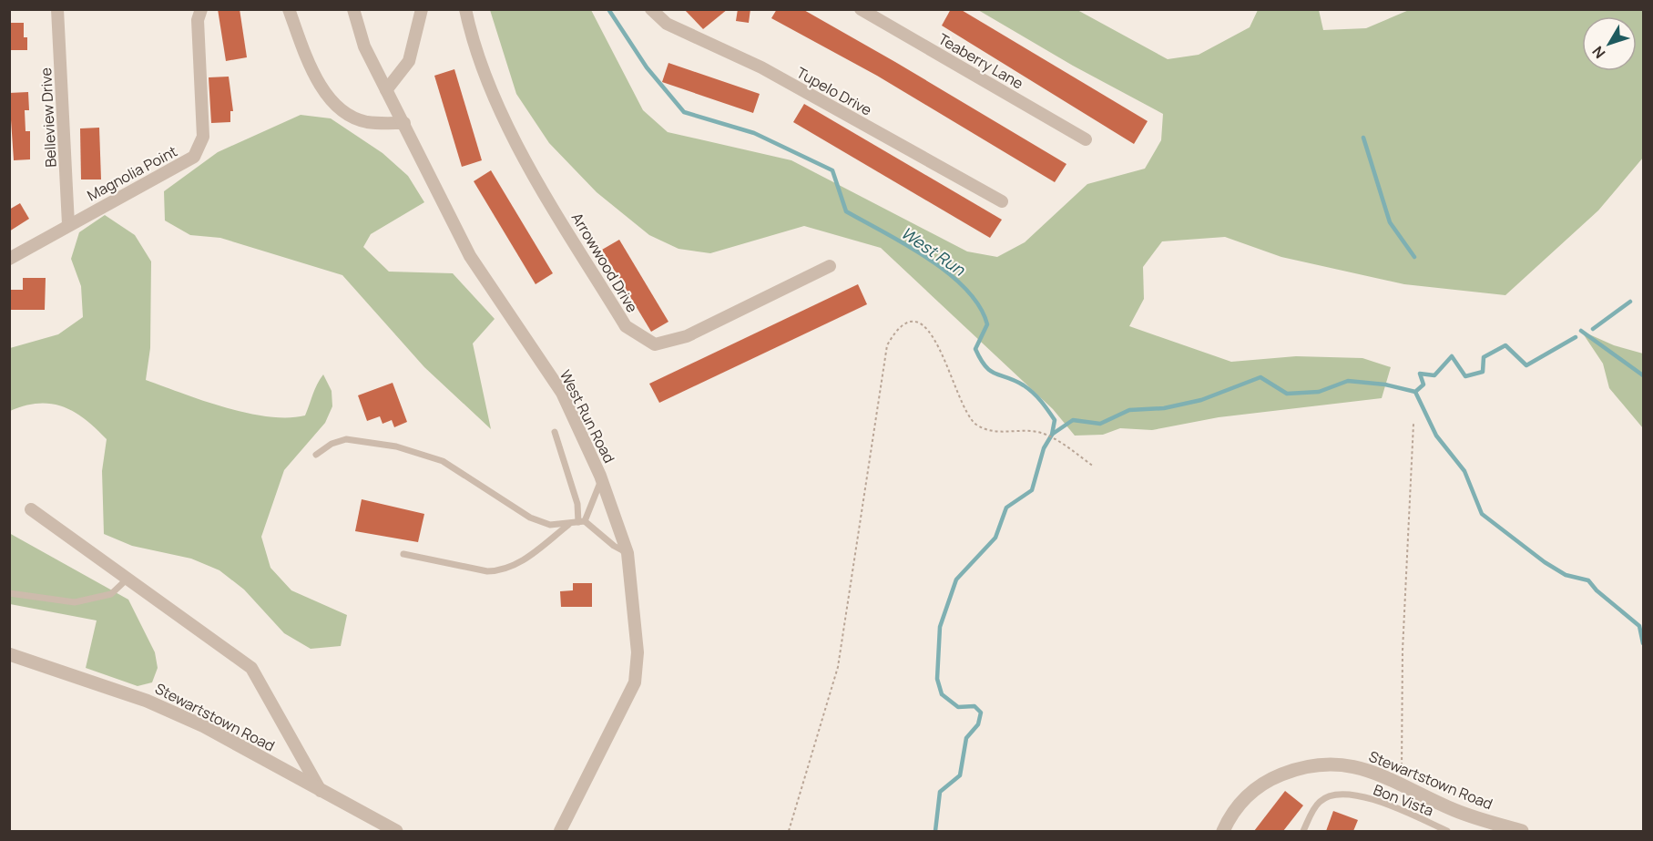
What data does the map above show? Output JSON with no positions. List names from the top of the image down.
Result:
{
  "streets": {
    "street": [
      "Teaberry Lane",
      "Tupelo Drive",
      "Belleview Drive",
      "Magnolia Point",
      "Arrowwood Drive",
      "West Run Road",
      "Stewartstown Road"
    ],
    "lane": ["Bon Vista"]
  },
  "crossings": [
    ["Belleview Drive", "Magnolia Point"]
  ],
  "water": ["West Run"],
  "north": "bottom left"
}
